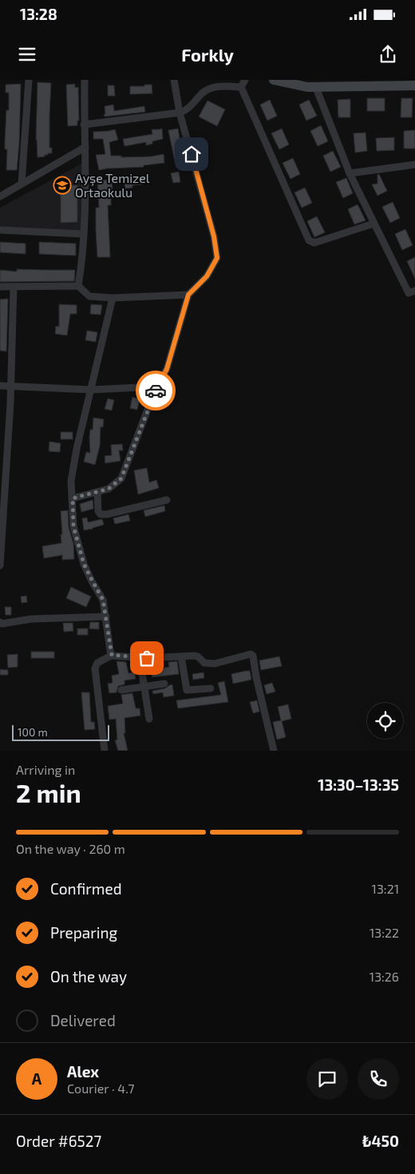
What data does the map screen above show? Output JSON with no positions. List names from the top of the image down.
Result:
{
  "places": {
    "school or university": ["Ayşe Temizel Ortaokulu"]
  },
  "scale_bar": "100 m",
  "page": {
    "status": "13:28",
    "header": "Forkly",
    "scale": "100 m",
    "heading": ["2 min", "Arriving in", "13:30–13:35"],
    "panel": [
      "Alex",
      "Courier · 4.7",
      "Order #6527",
      "₺450"
    ],
    "bar": "On the way · 260 m",
    "list": [
      ["Confirmed", "13:21"],
      ["Preparing", "13:22"],
      ["On the way", "13:26"],
      "Delivered"
    ],
    "round": "A"
  }
}
